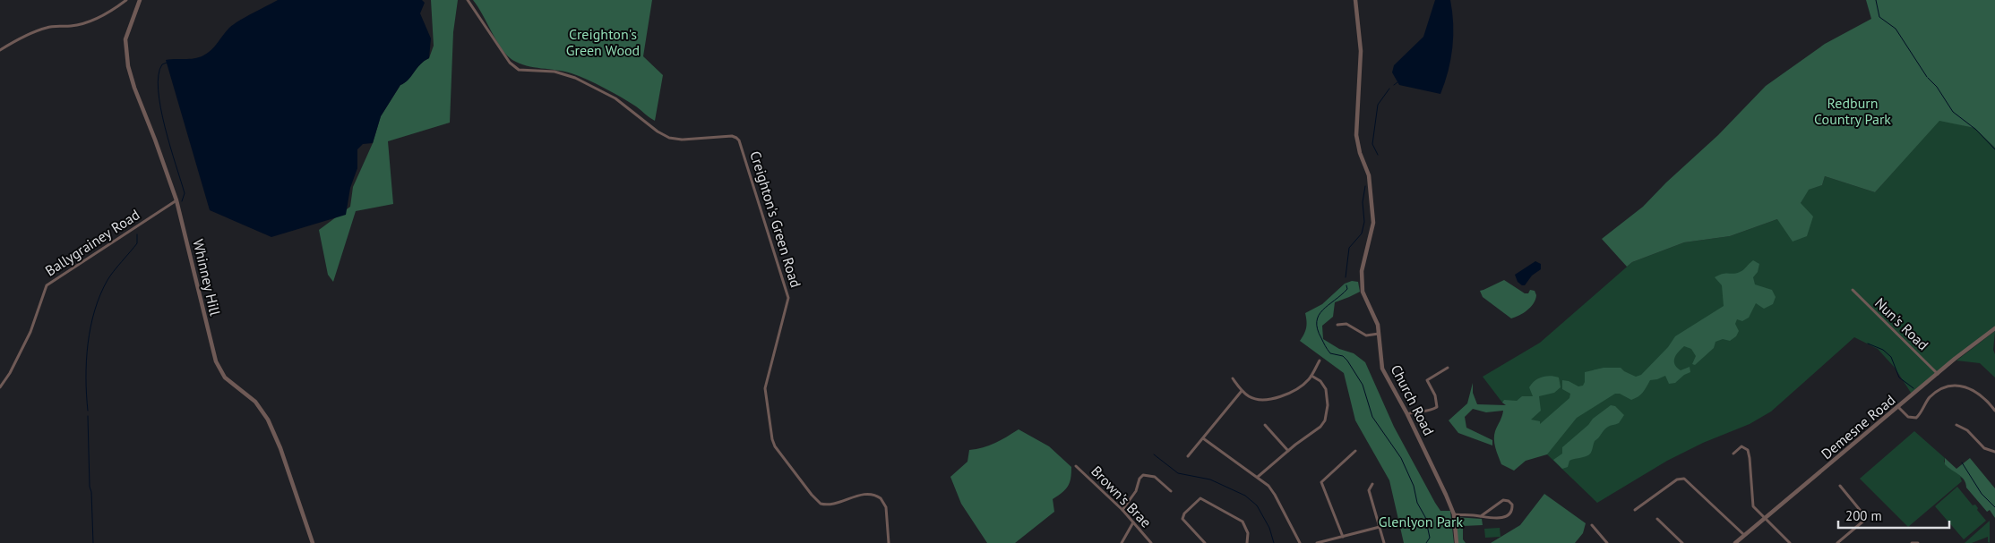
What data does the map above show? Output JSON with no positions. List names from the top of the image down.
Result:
{
  "streets": {
    "street": [
      "Creighton's Green Road",
      "Ballygrainey Road",
      "Whinney Hill",
      "Nun's Road",
      "Church Road",
      "Demesne Road",
      "Brown's Brae"
    ]
  },
  "crossings": [
    ["Ballygrainey Road", "Whinney Hill"],
    ["Nun's Road", "Demesne Road"]
  ],
  "parks": ["Creighton's Green Wood", "Redburn Country Park", "Glenlyon Park"],
  "scale_bar": "200 m"
}
